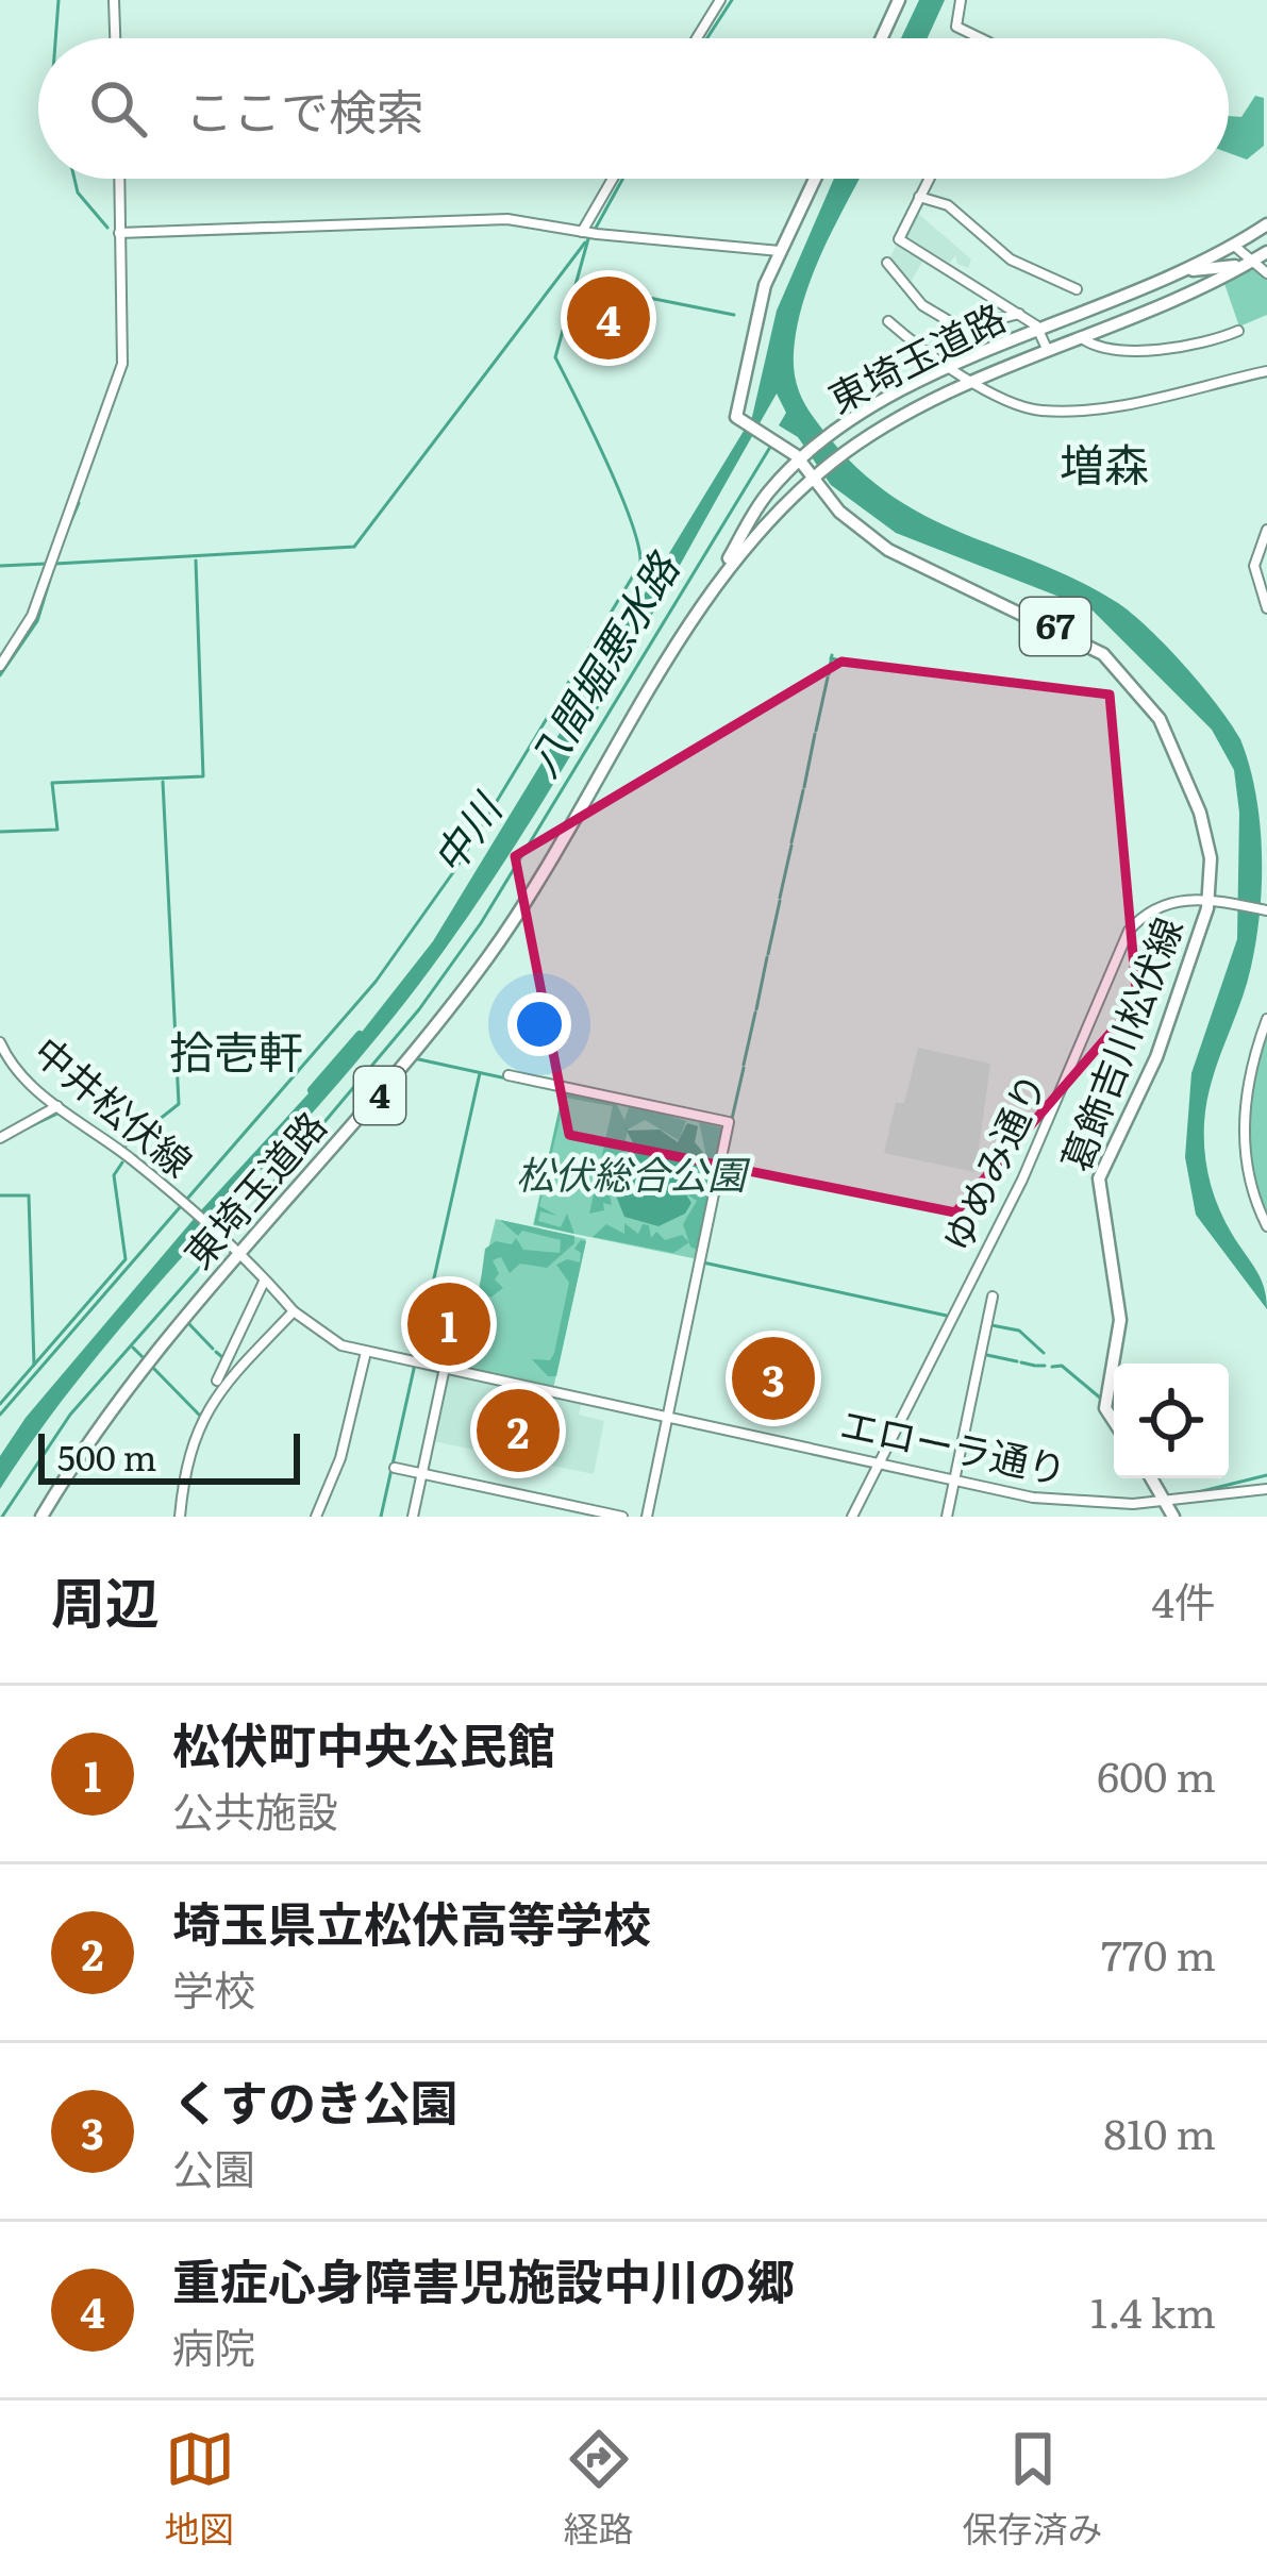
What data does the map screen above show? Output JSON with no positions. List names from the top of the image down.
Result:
{
  "streets": {
    "main road": [
      "東埼玉道路",
      "67",
      "葛飾吉川松伏線",
      "4"
    ],
    "street": ["中井松伏線", "ゆめみ通り", "エローラ通り"]
  },
  "crossings": [
    ["東埼玉道路", "葛飾吉川松伏線"],
    ["東埼玉道路", "中井松伏線"],
    ["葛飾吉川松伏線", "ゆめみ通り"],
    ["中井松伏線", "エローラ通り"],
    ["ゆめみ通り", "エローラ通り"]
  ],
  "districts": ["増森", "拾壱軒"],
  "water": ["八間堀悪水路", "中川"],
  "parks": ["松伏総合公園"],
  "scale_bar": "500 m",
  "page": {
    "search": "ここで検索",
    "pins": [
      "4",
      "1",
      "3",
      "2"
    ],
    "scale": "500 m",
    "heading": ["周辺", "4件"],
    "list": [
      {
        "mark": "1",
        "name": "松伏町中央公民館",
        "note": "公共施設",
        "value": "600 m"
      },
      {
        "mark": "2",
        "name": "埼玉県立松伏高等学校",
        "note": "学校",
        "value": "770 m"
      },
      {
        "mark": "3",
        "name": "くすのき公園",
        "note": "公園",
        "value": "810 m"
      },
      {
        "mark": "4",
        "name": "重症心身障害児施設中川の郷",
        "note": "病院",
        "value": "1.4 km"
      }
    ],
    "nav": ["地図", "経路", "保存済み"]
  }
}
